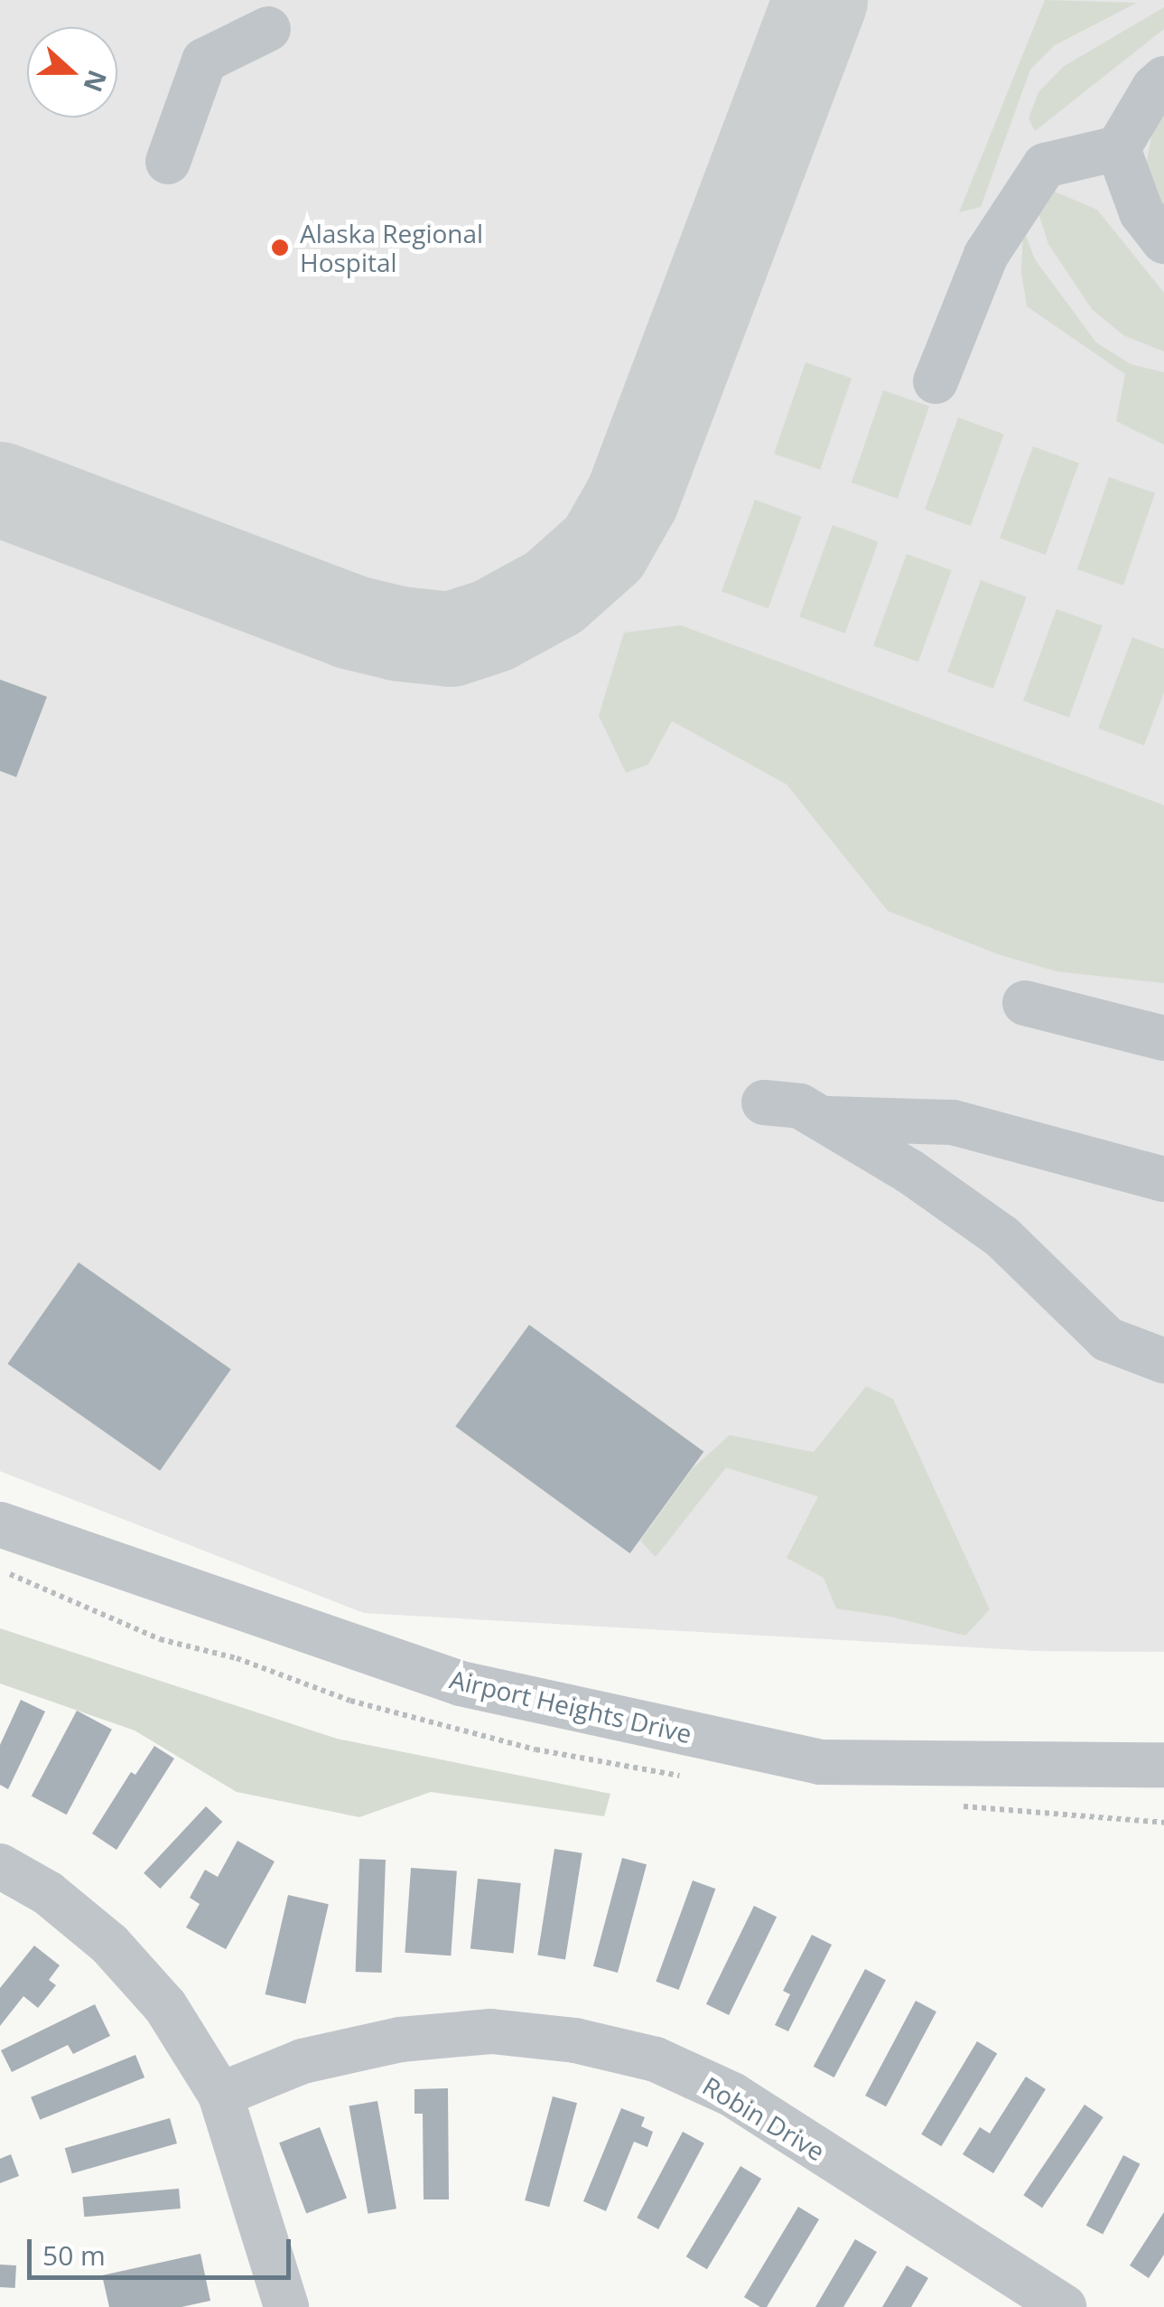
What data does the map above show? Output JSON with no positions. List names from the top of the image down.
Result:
{
  "streets": {
    "street": ["Airport Heights Drive", "Robin Drive"]
  },
  "places": ["Alaska Regional Hospital"],
  "scale_bar": "50 m",
  "north": "right"
}
